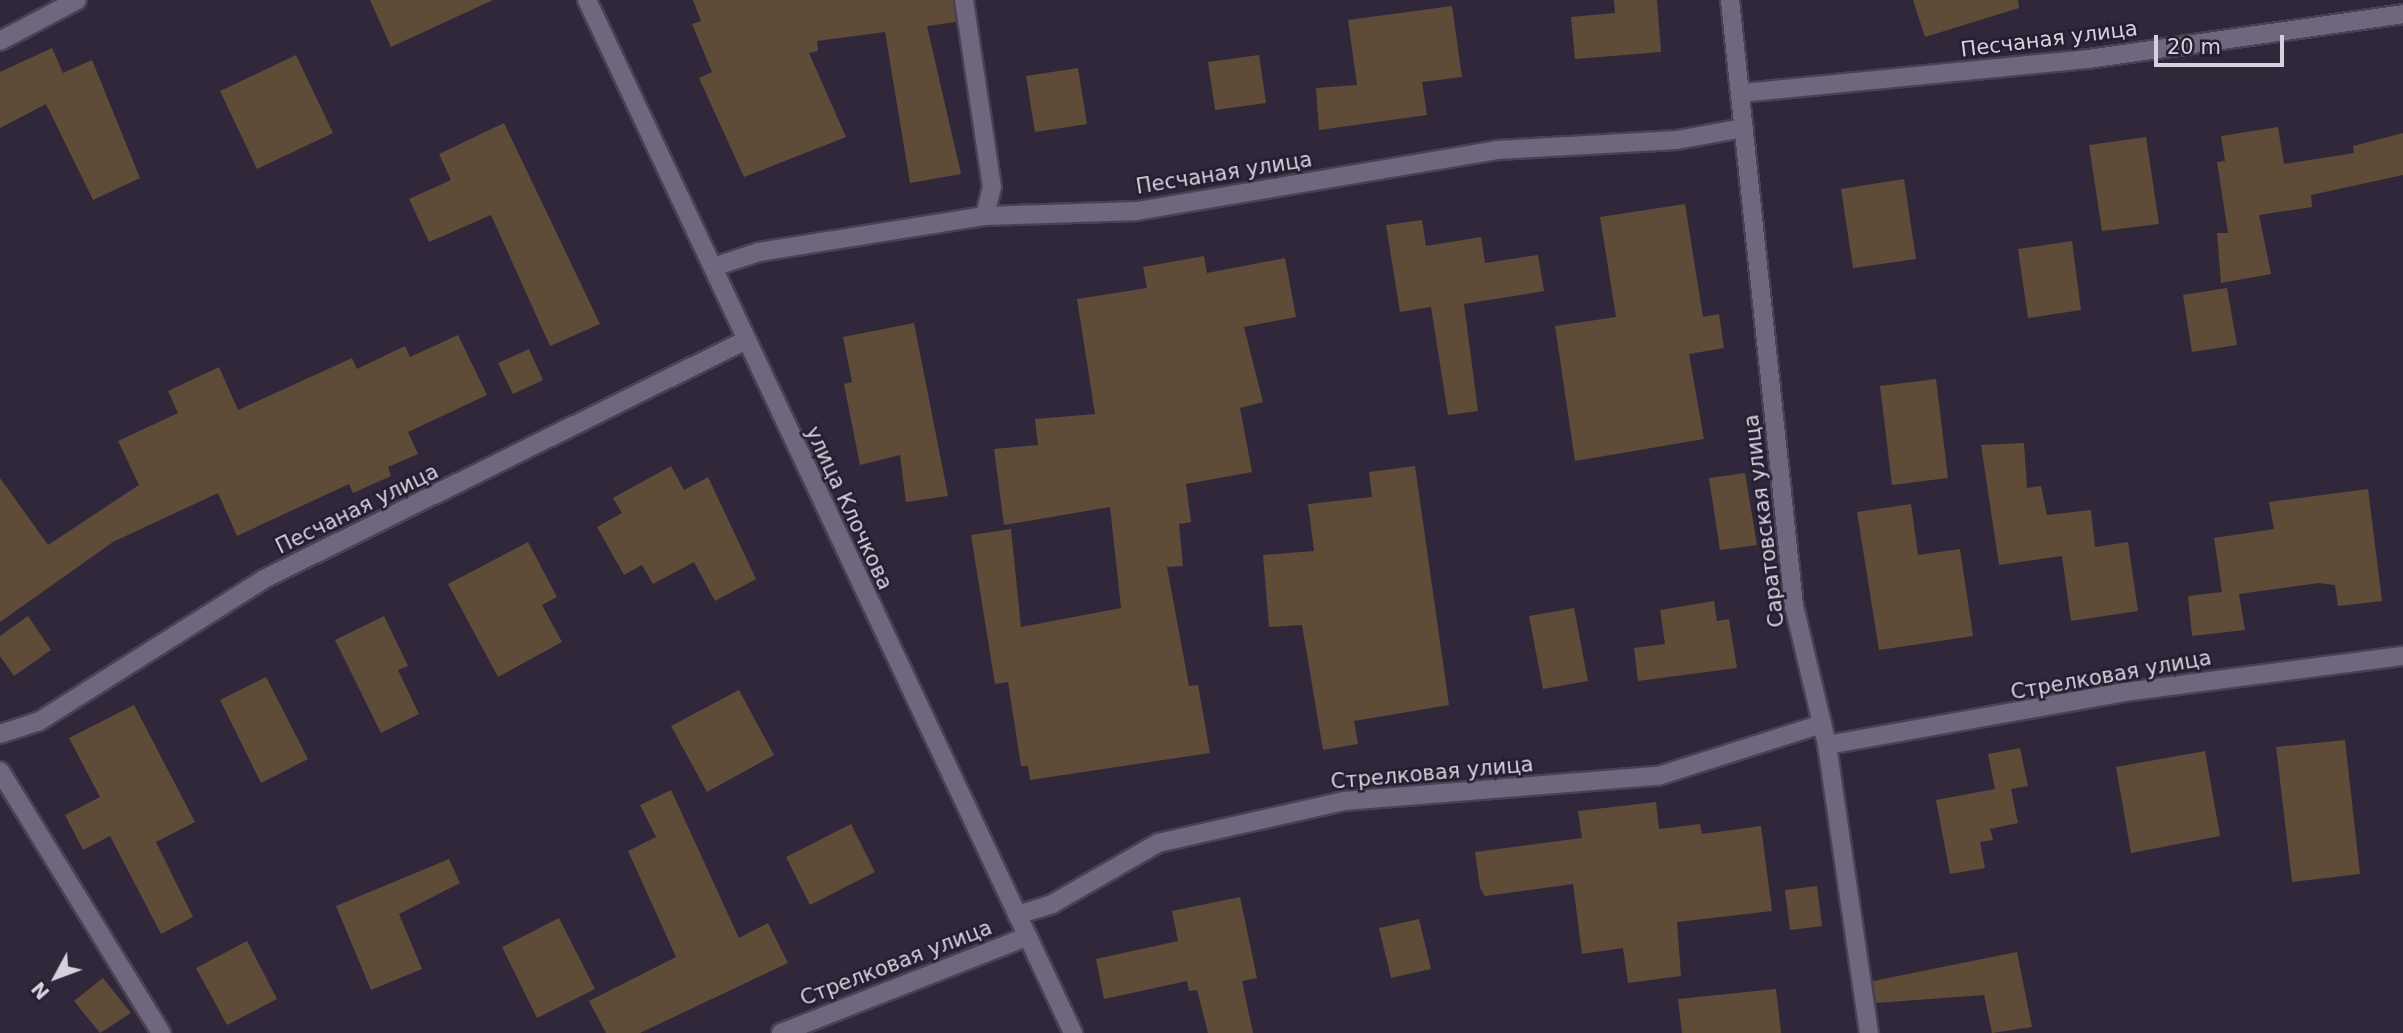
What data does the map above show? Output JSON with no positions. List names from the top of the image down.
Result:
{
  "streets": {
    "street": [
      "Песчаная улица",
      "улица Клочкова",
      "Саратовская улица",
      "Стрелковая улица"
    ]
  },
  "crossings": [
    ["Песчаная улица", "улица Клочкова"],
    ["Песчаная улица", "Саратовская улица"],
    ["улица Клочкова", "Стрелковая улица"],
    ["Саратовская улица", "Стрелковая улица"]
  ],
  "scale_bar": "20 m",
  "north": "bottom left"
}
